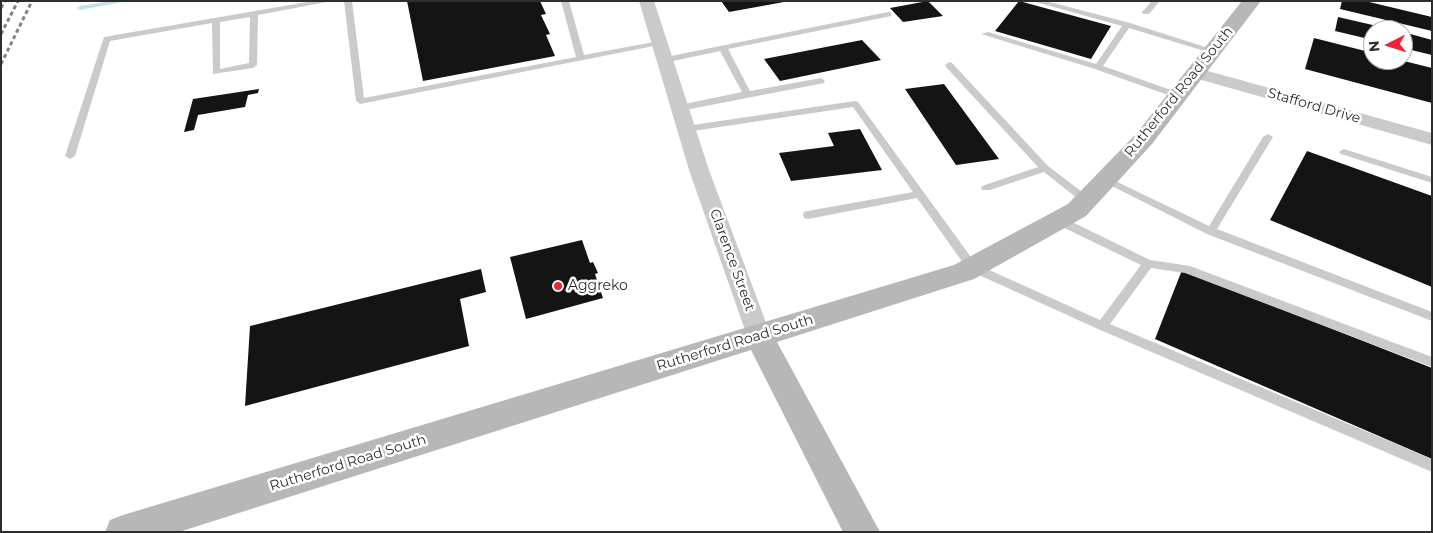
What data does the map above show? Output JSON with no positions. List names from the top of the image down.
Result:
{
  "streets": {
    "street": ["Rutherford Road South", "Stafford Drive", "Clarence Street"]
  },
  "crossings": [
    ["Rutherford Road South", "Stafford Drive"],
    ["Rutherford Road South", "Clarence Street"]
  ],
  "places": ["Aggreko"],
  "north": "left"
}
